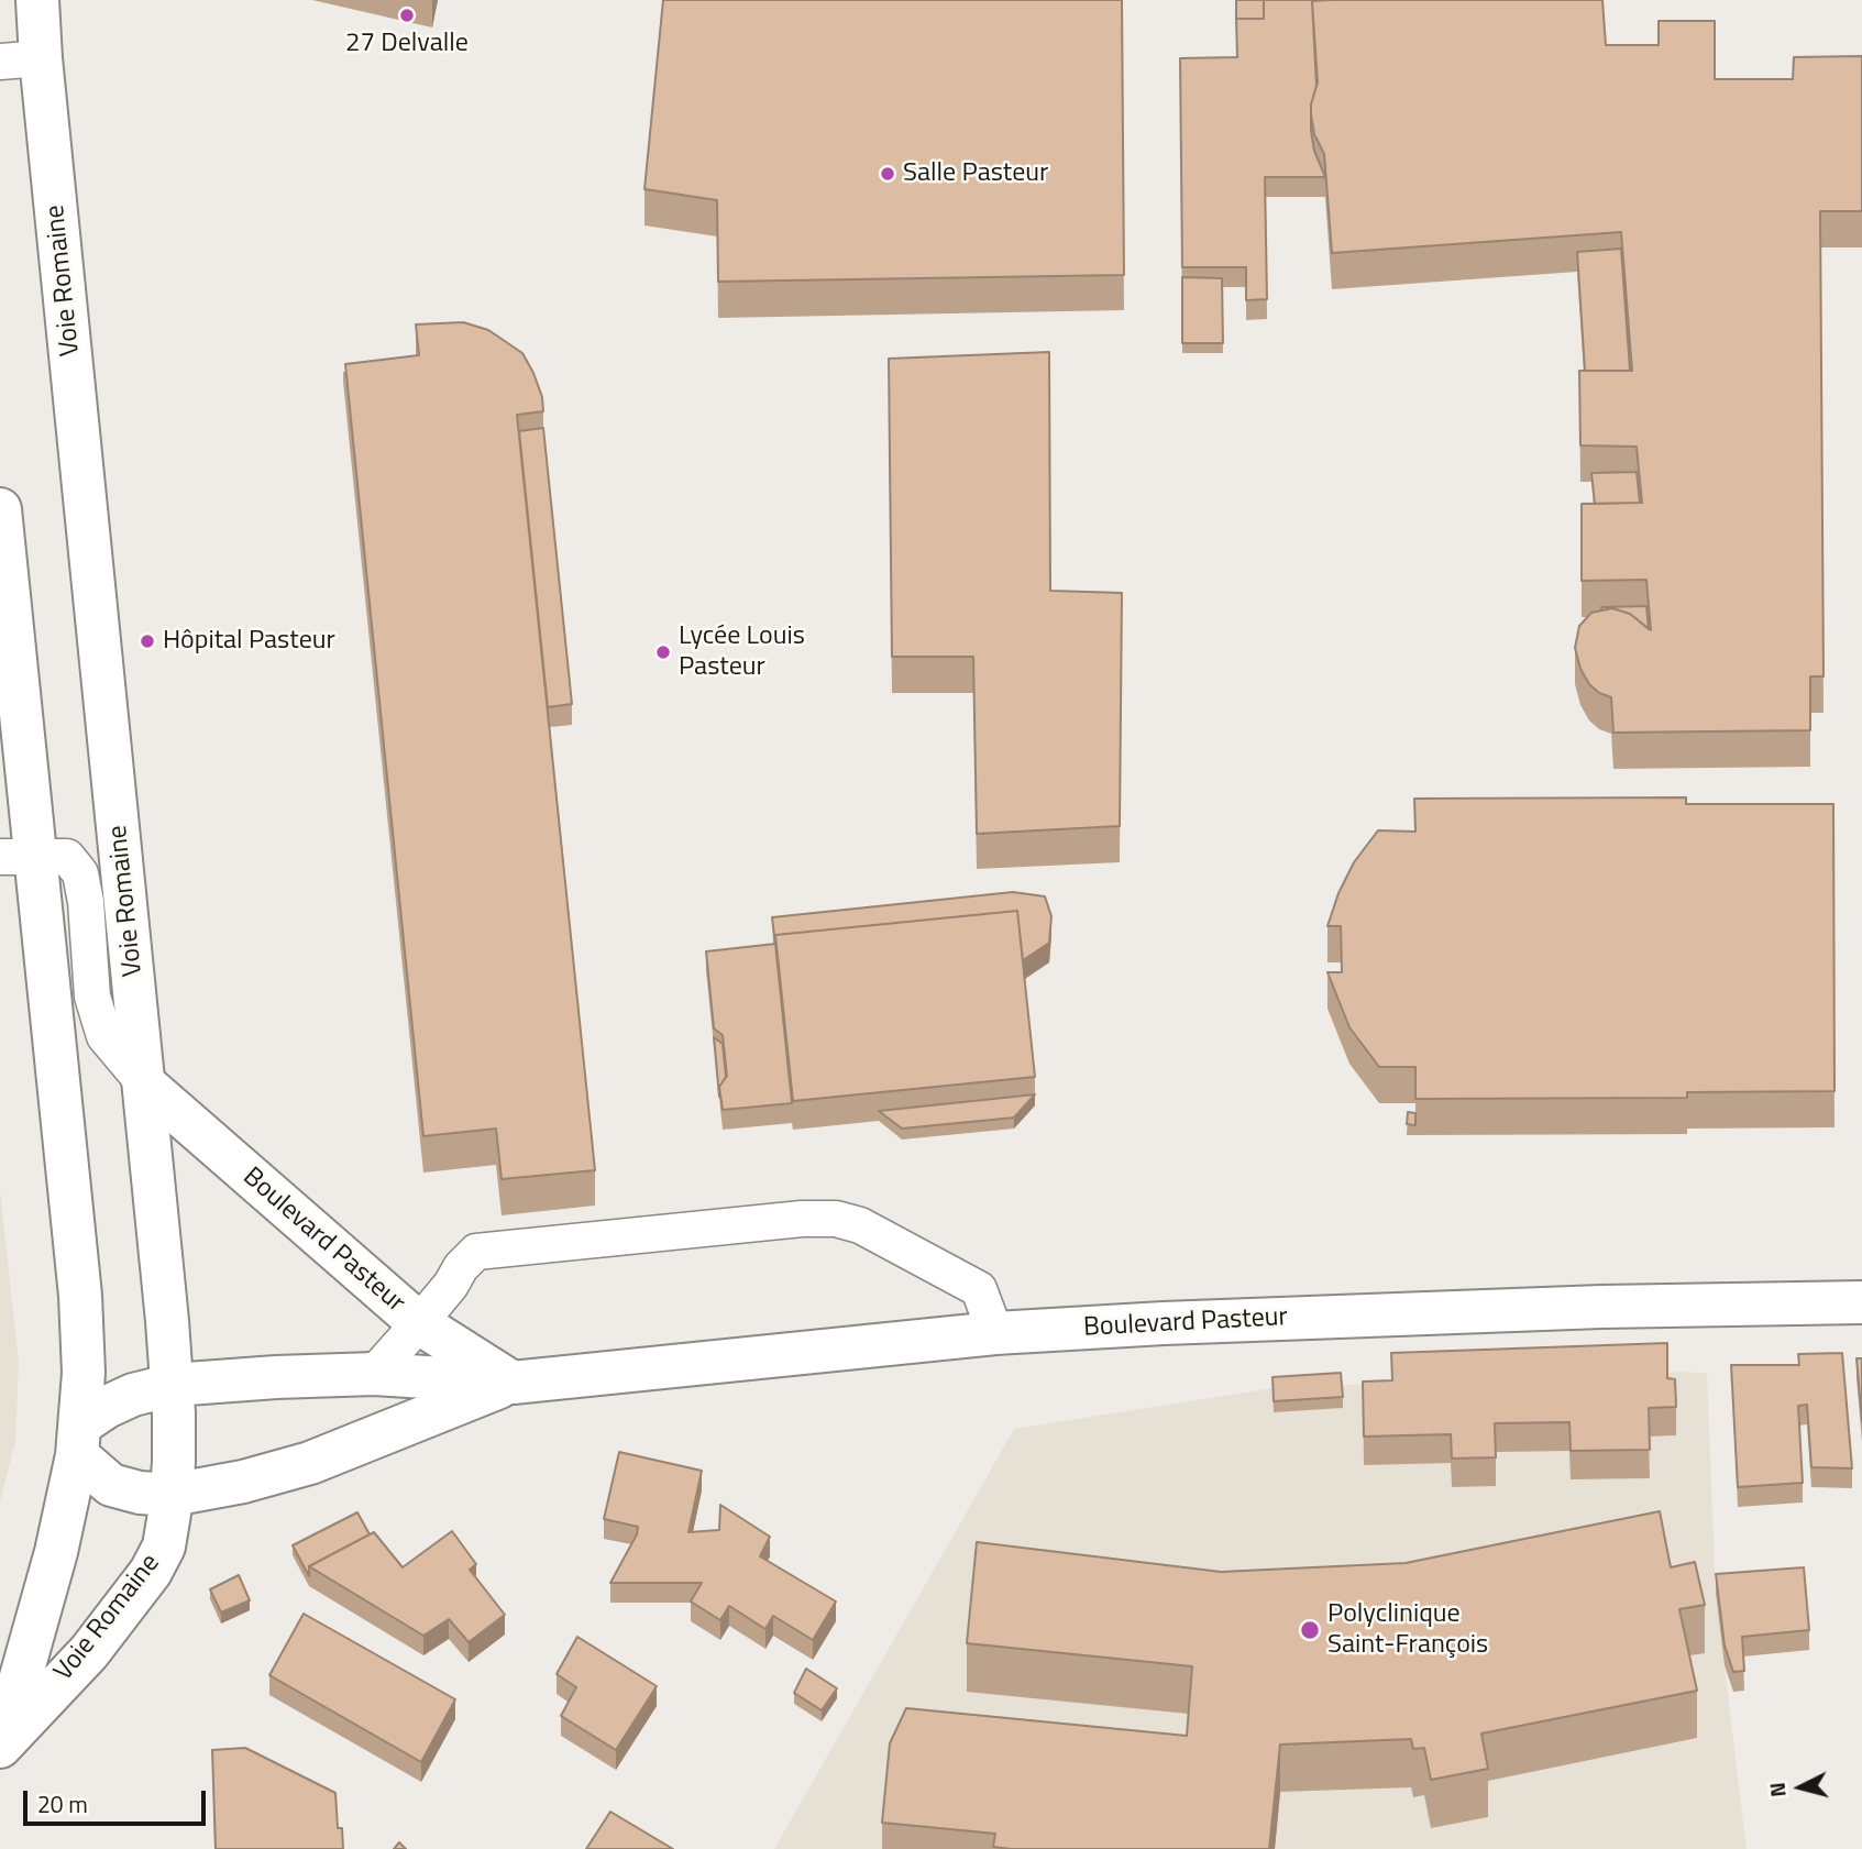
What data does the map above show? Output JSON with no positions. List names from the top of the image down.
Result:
{
  "streets": {
    "main road": ["Voie Romaine", "Boulevard Pasteur"]
  },
  "crossings": [
    ["Voie Romaine", "Boulevard Pasteur"]
  ],
  "places": [
    "27 Delvalle",
    "Salle Pasteur",
    "Hôpital Pasteur",
    "Lycée Louis Pasteur",
    "Polyclinique Saint-François"
  ],
  "scale_bar": "20 m",
  "north": "left"
}
